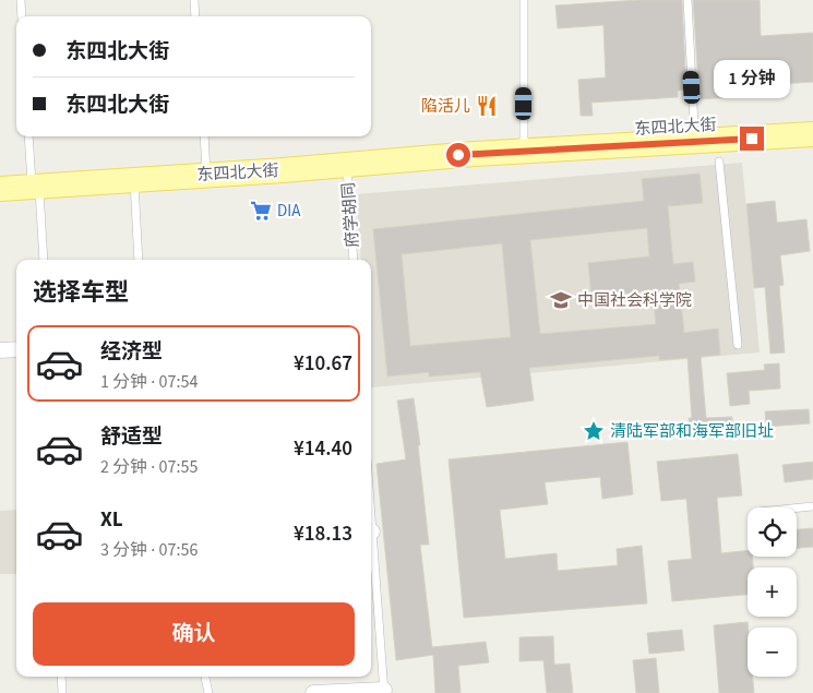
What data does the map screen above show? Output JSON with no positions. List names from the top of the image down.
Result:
{
  "streets": {
    "main road": ["东四北大街"],
    "lane": ["府学胡同"]
  },
  "crossings": [
    ["东四北大街", "府学胡同"]
  ],
  "places": {
    "restaurant": ["陷活儿"],
    "supermarket": ["DIA"],
    "school or university": ["中国社会科学院"],
    "place": ["清陆军部和海军部旧址"]
  },
  "page": {
    "banner": ["东四北大街", "东四北大街"],
    "bubble": "1 分钟",
    "heading": "选择车型",
    "list": [
      {
        "name": "经济型",
        "note": "1 分钟 · 07:54",
        "value": "¥10.67"
      },
      {
        "name": "舒适型",
        "note": "2 分钟 · 07:55",
        "value": "¥14.40"
      },
      {
        "name": "XL",
        "note": "3 分钟 · 07:56",
        "value": "¥18.13"
      }
    ],
    "map_buttons": ["+", "−"],
    "buttons": "确认"
  }
}
